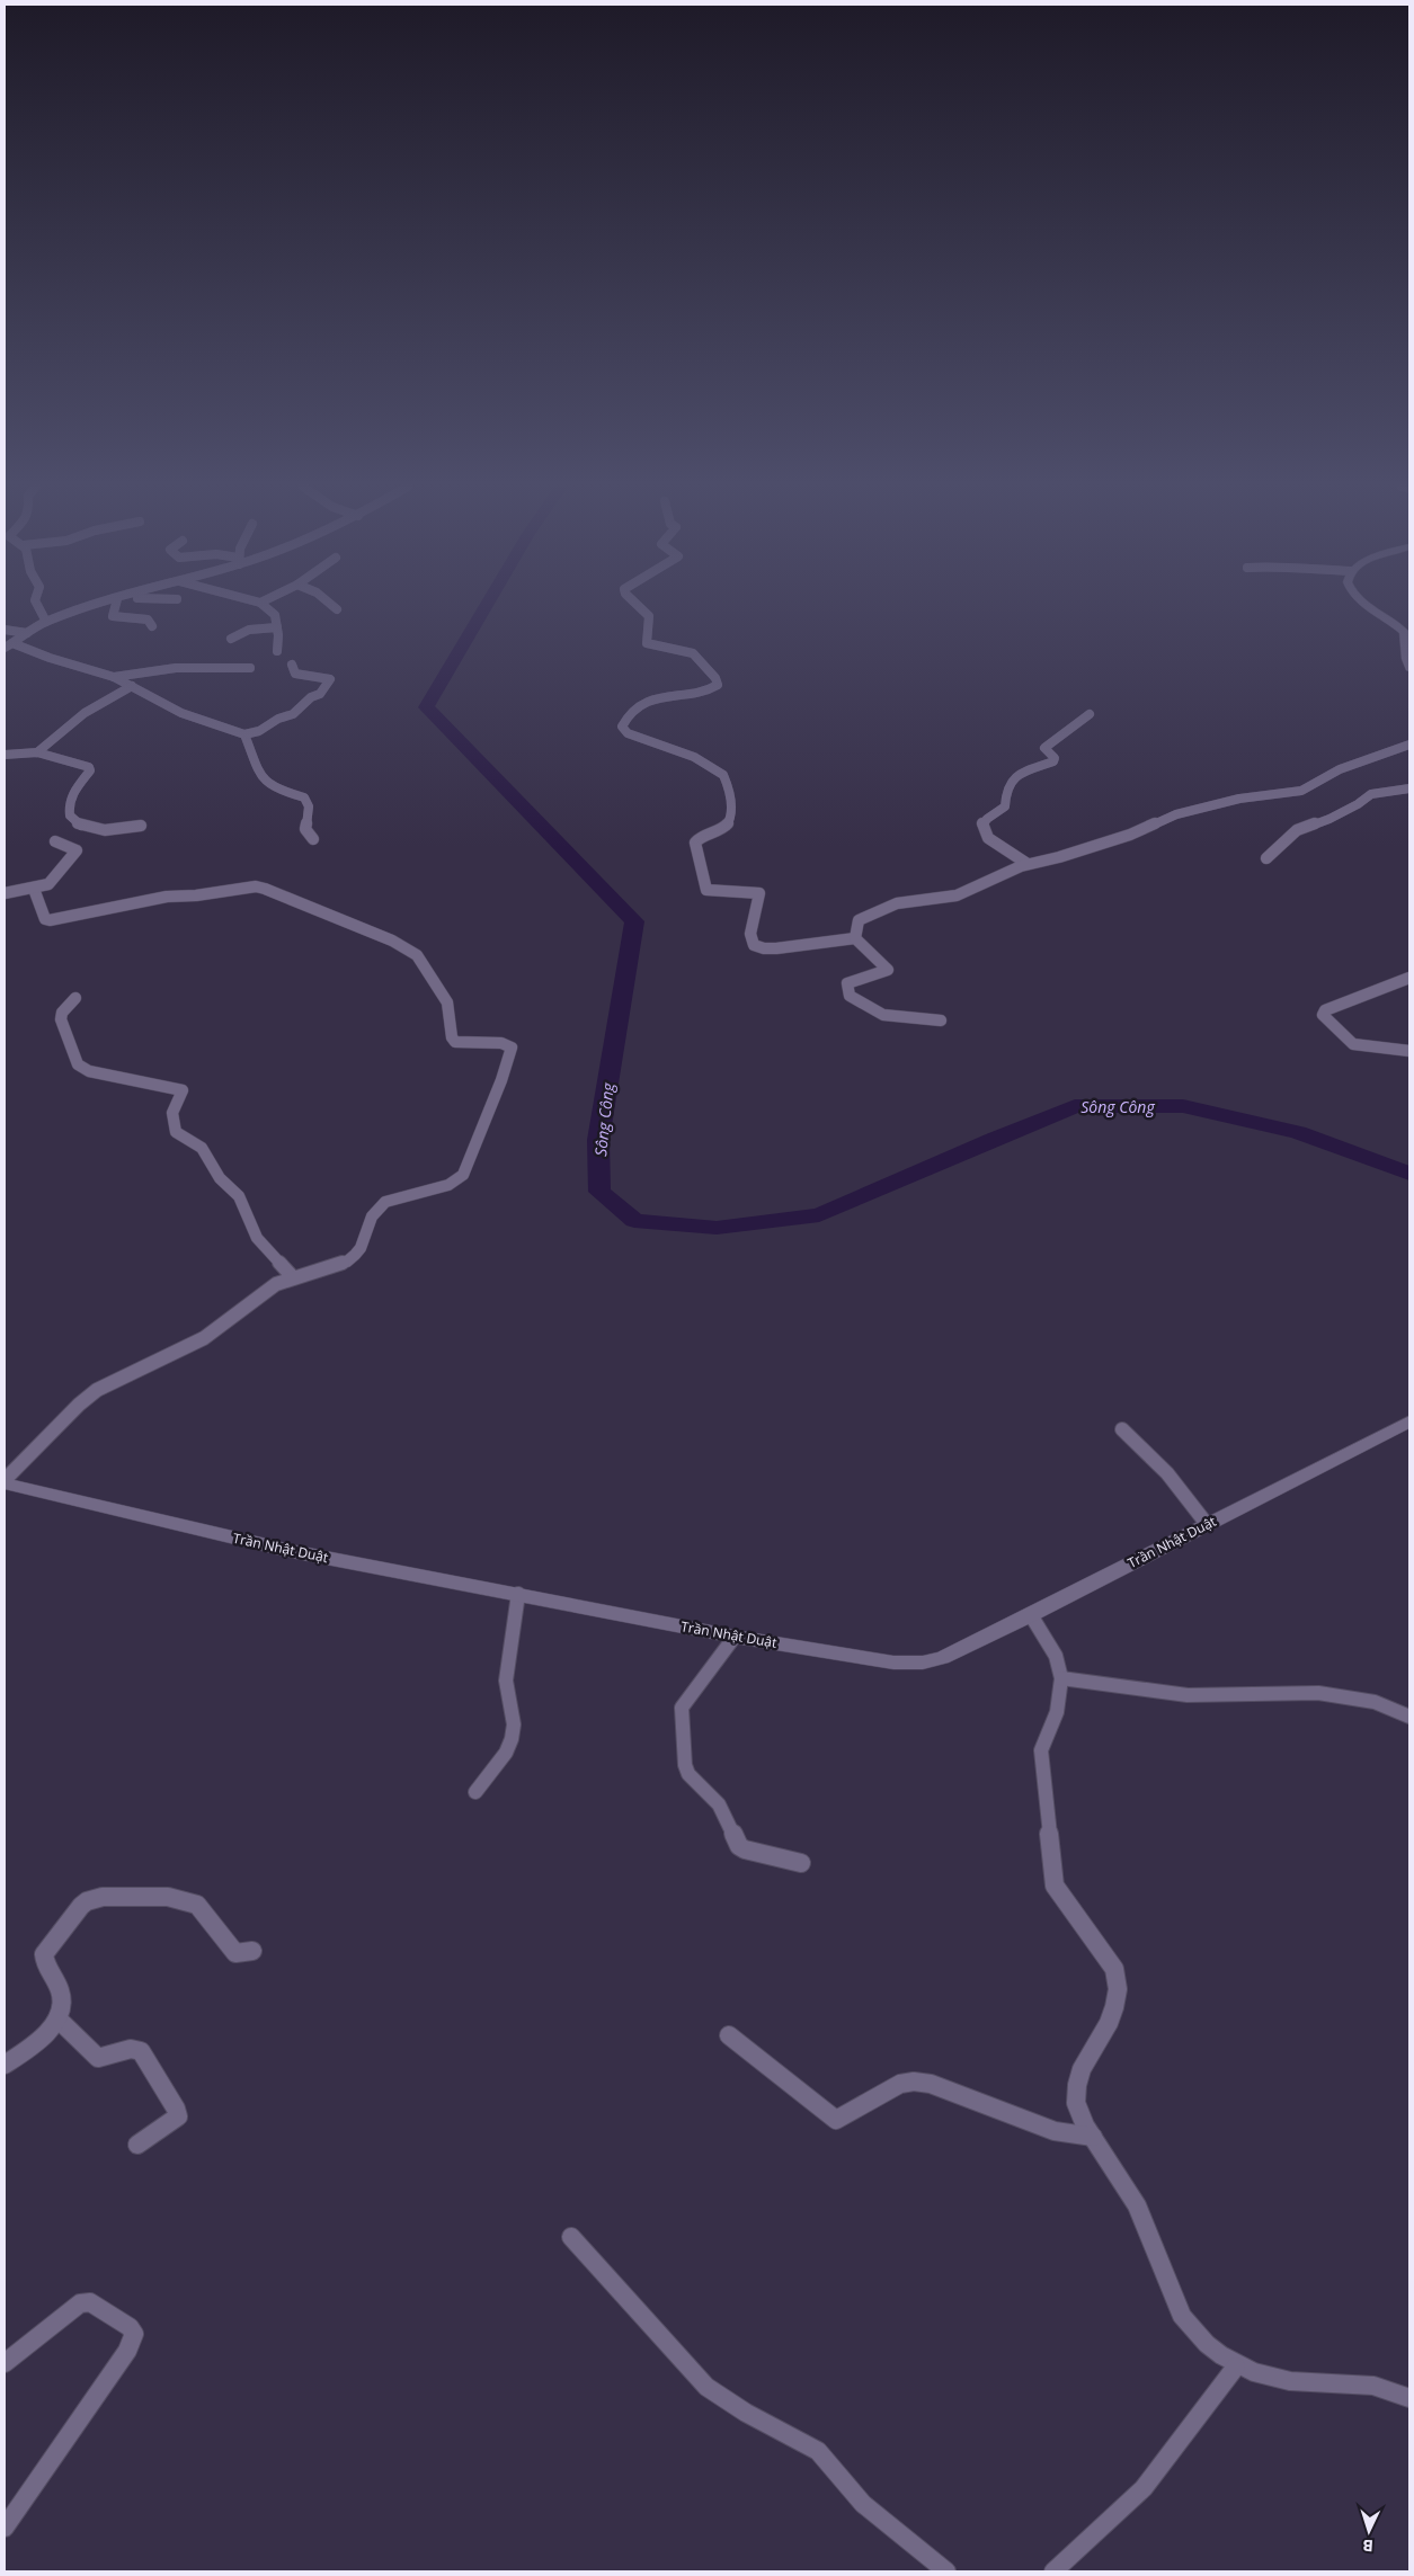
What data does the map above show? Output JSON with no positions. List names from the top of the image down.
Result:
{
  "streets": {
    "main road": ["Trần Nhật Duật"]
  },
  "water": ["Sông Công"],
  "north": "bottom"
}
